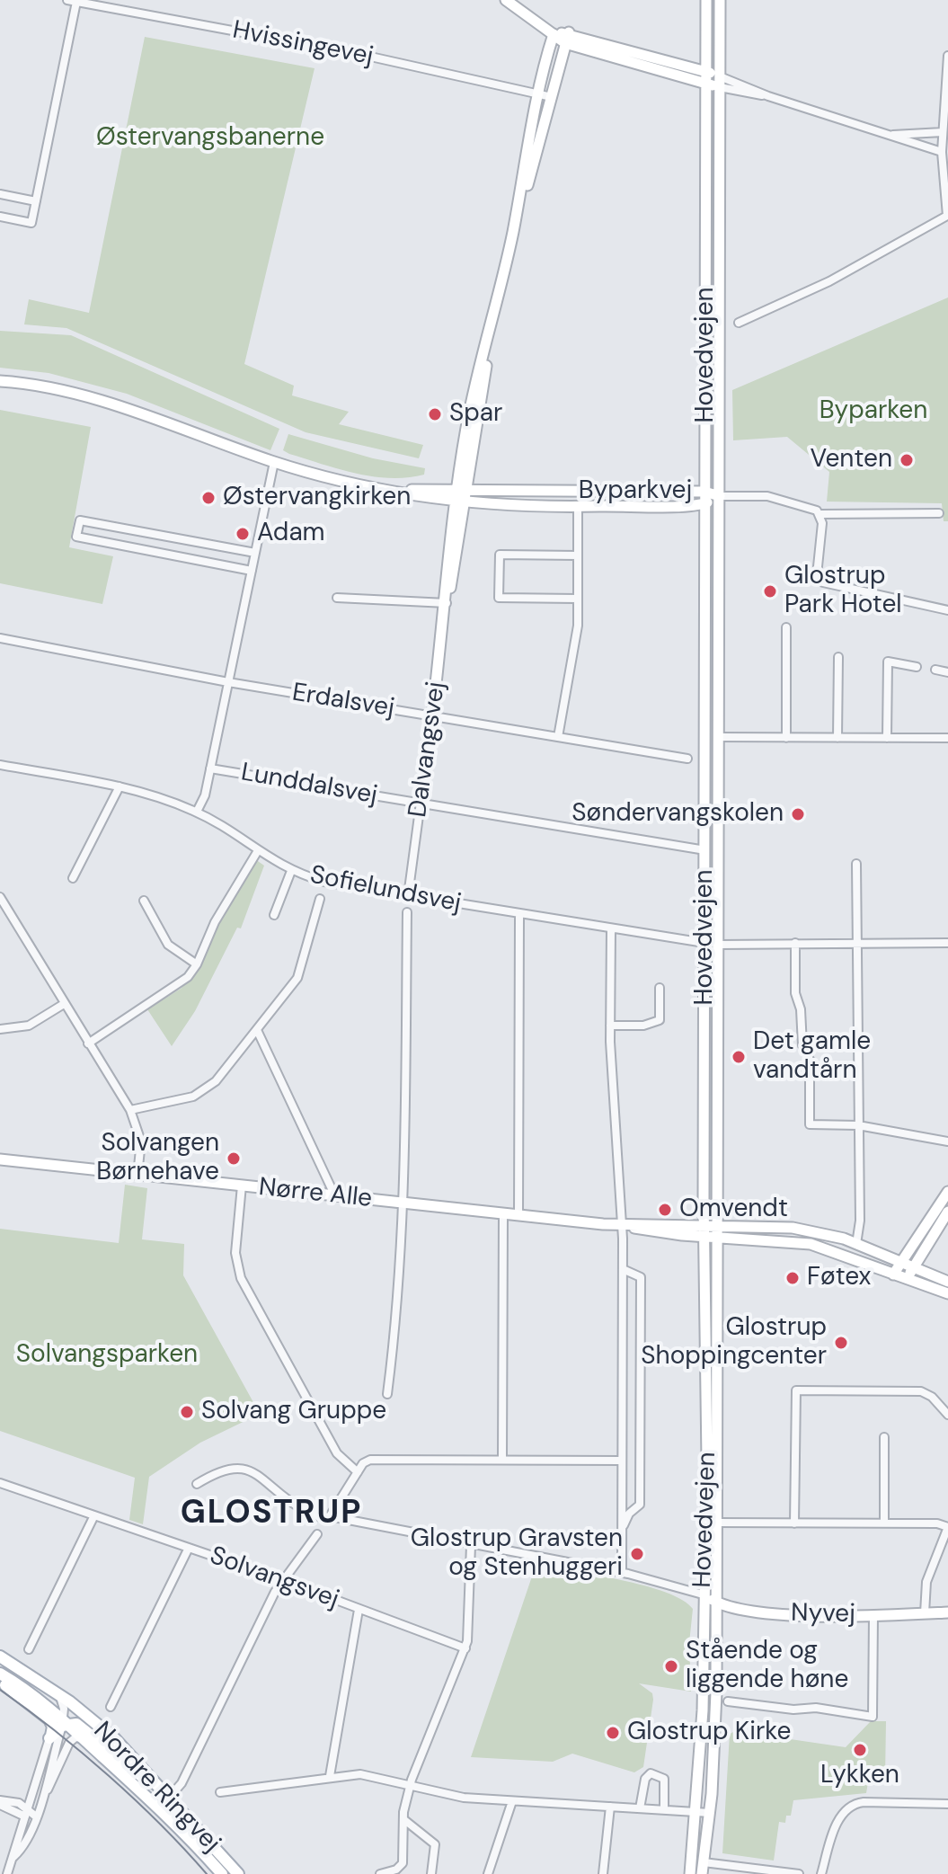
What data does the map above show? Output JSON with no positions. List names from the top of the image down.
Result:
{
  "streets": {
    "main road": ["Nordre Ringvej"],
    "street": [
      "Hvissingevej",
      "Hovedvejen",
      "Byparkvej",
      "Erdalsvej",
      "Dalvangsvej",
      "Lunddalsvej",
      "Sofielundsvej",
      "Nørre Alle",
      "Solvangsvej",
      "Nyvej"
    ]
  },
  "crossings": [
    ["Hvissingevej", "Dalvangsvej"],
    ["Hovedvejen", "Byparkvej"],
    ["Hovedvejen", "Lunddalsvej"],
    ["Hovedvejen", "Sofielundsvej"],
    ["Hovedvejen", "Nørre Alle"],
    ["Hovedvejen", "Nyvej"],
    ["Byparkvej", "Dalvangsvej"],
    ["Erdalsvej", "Dalvangsvej"],
    ["Dalvangsvej", "Lunddalsvej"],
    ["Dalvangsvej", "Sofielundsvej"]
  ],
  "districts": ["GLOSTRUP"],
  "parks": ["Østervangsbanerne", "Byparken", "Solvangsparken"],
  "places": [
    "Spar",
    "Venten",
    "Østervangkirken",
    "Adam",
    "Glostrup Park Hotel",
    "Søndervangskolen",
    "Det gamle vandtårn",
    "Solvangen Børnehave",
    "Omvendt",
    "Føtex",
    "Glostrup Shoppingcenter",
    "Solvang Gruppe",
    "Glostrup Gravsten og Stenhuggeri",
    "Stående og liggende høne",
    "Glostrup Kirke",
    "Lykken"
  ]
}
